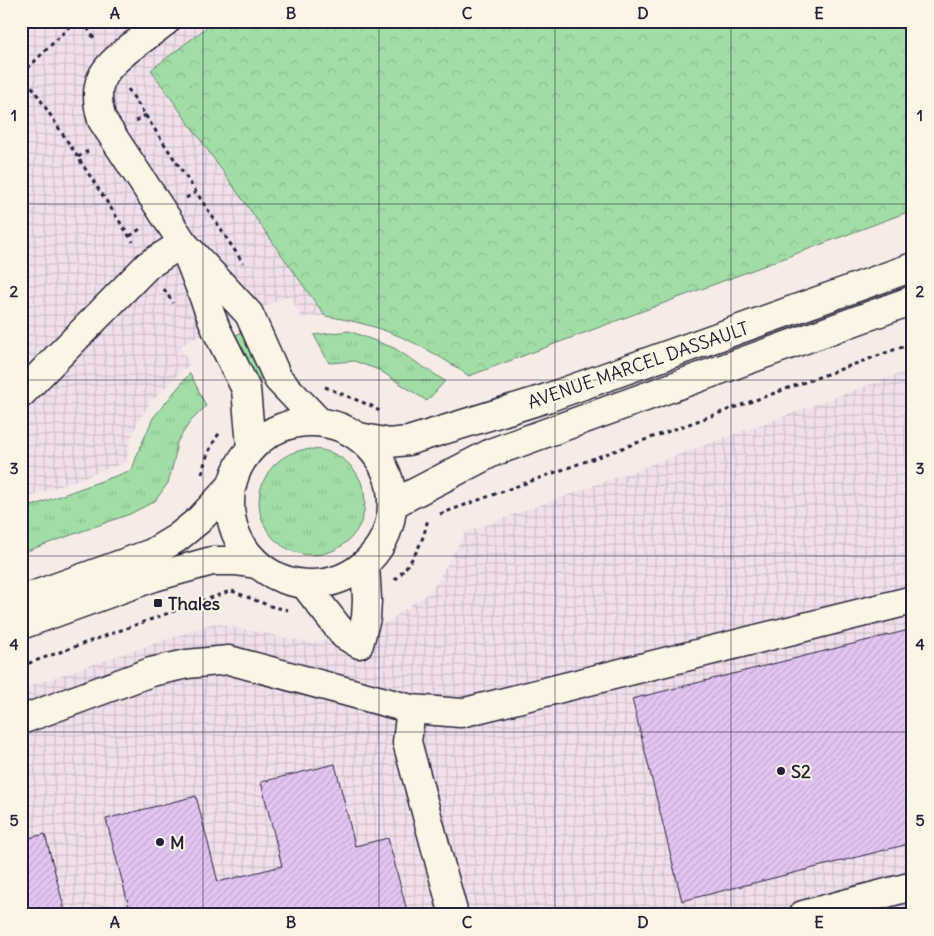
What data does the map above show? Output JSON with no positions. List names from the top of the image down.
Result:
{
  "streets": {
    "main road": ["AVENUE MARCEL DASSAULT"]
  },
  "places": {
    "transit": ["Thales"],
    "other": ["S2", "M"]
  },
  "grid": {
    "columns": [
      "A",
      "B",
      "C",
      "D",
      "E"
    ],
    "rows": [
      "1",
      "2",
      "3",
      "4",
      "5"
    ]
  }
}
